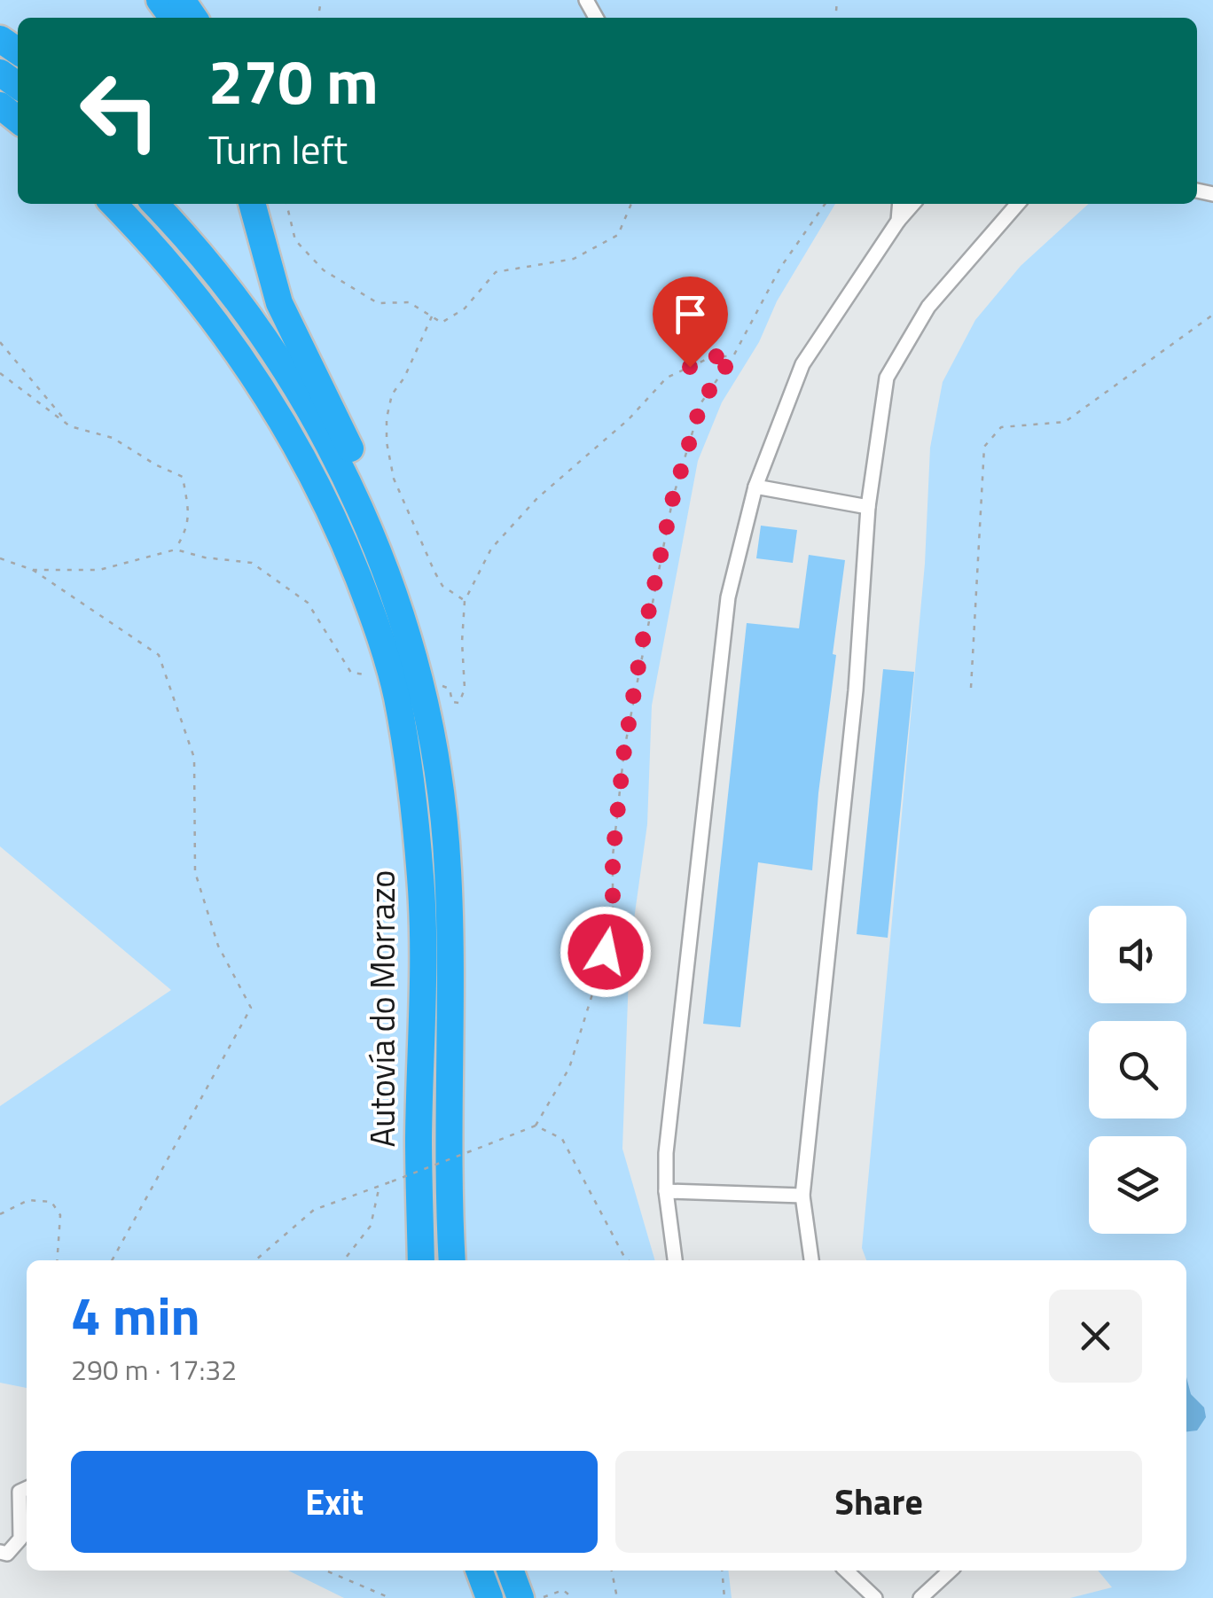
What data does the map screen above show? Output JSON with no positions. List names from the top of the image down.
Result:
{
  "streets": {
    "highway": ["Autovía do Morrazo"]
  },
  "page": {
    "turn": ["270 m", "Turn left"],
    "heading": ["4 min", "290 m · 17:32"],
    "buttons": ["Exit", "Share"]
  }
}
